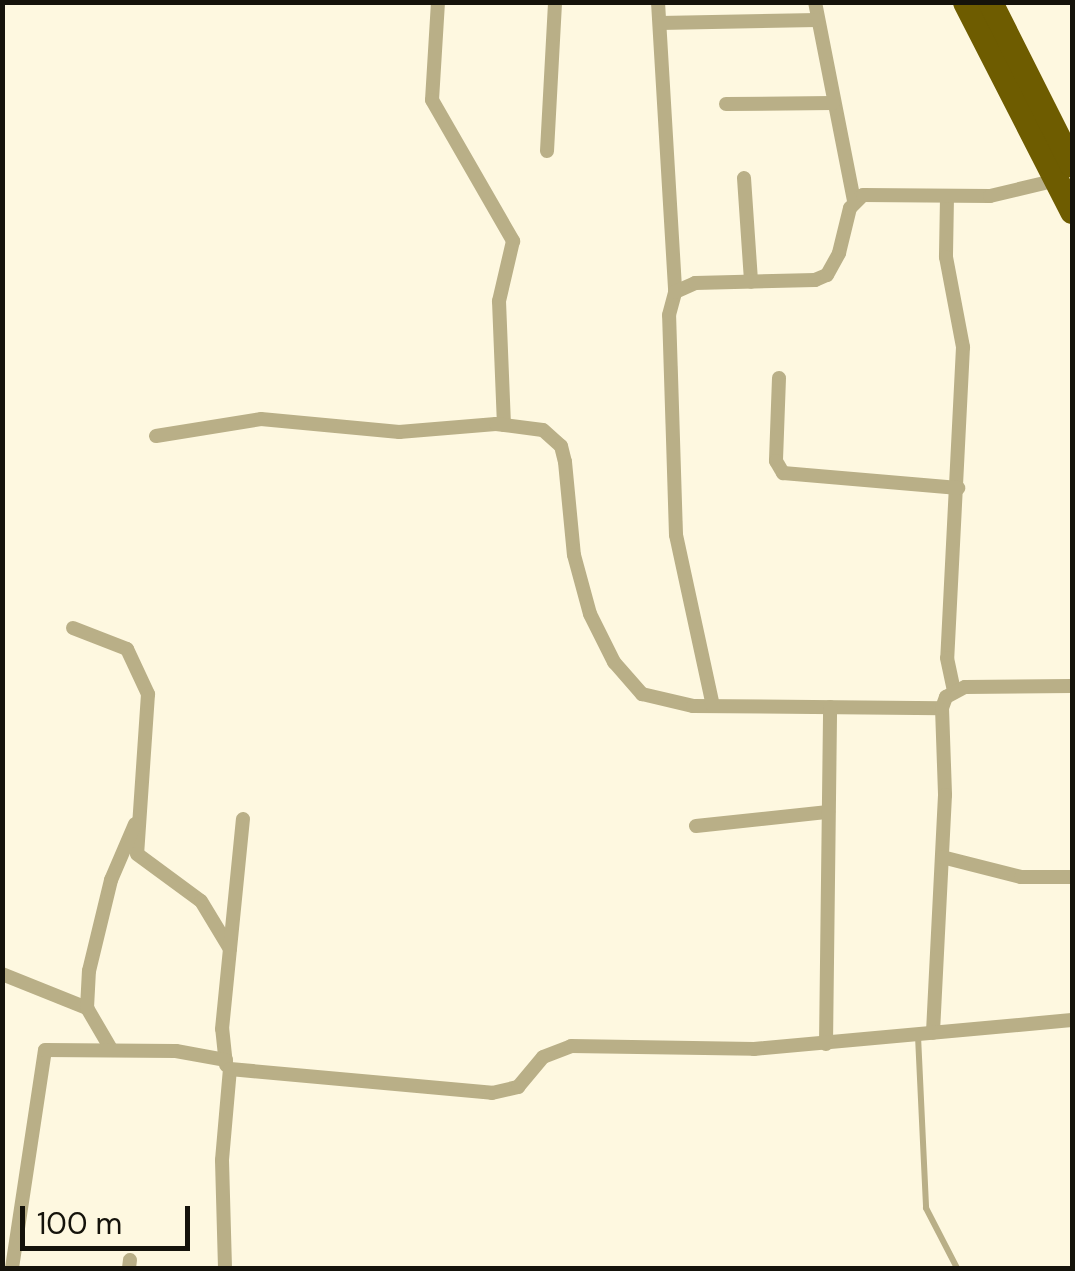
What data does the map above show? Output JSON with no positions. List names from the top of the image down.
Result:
{
  "scale_bar": "100 m"
}
